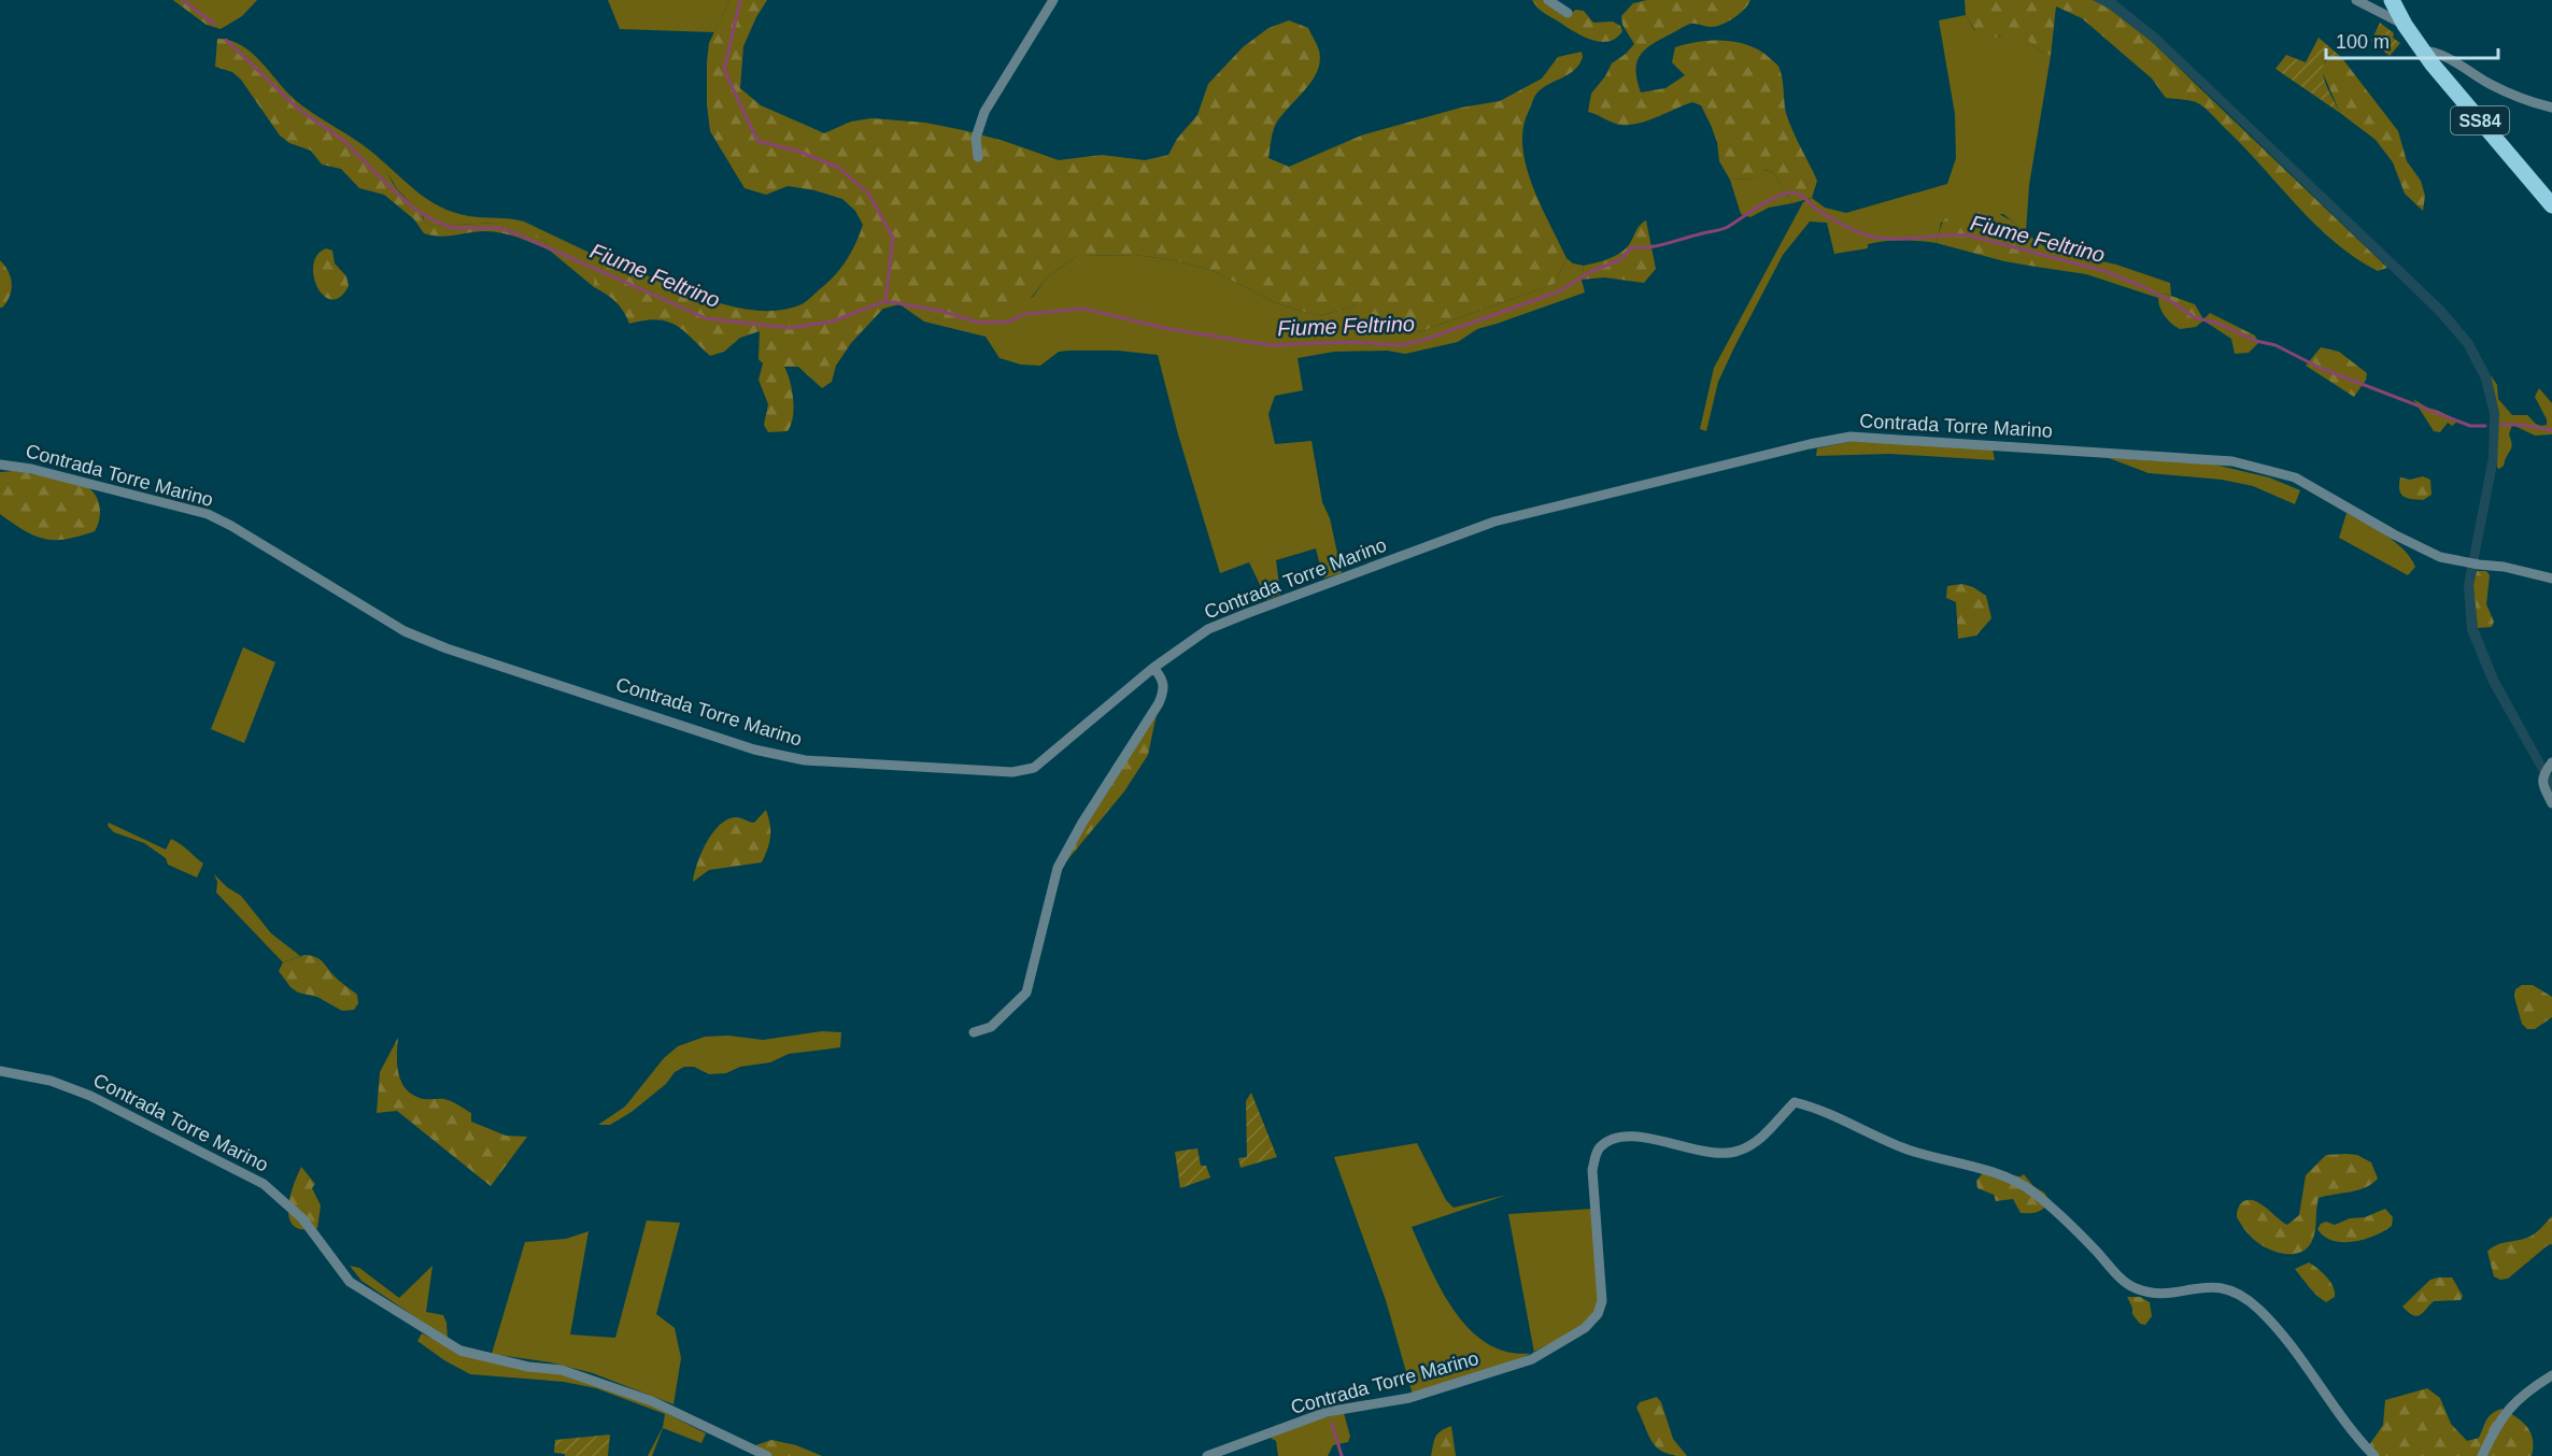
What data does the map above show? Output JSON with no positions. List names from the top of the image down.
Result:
{
  "streets": {
    "main road": ["SS84"],
    "street": ["Contrada Torre Marino"]
  },
  "water": ["Fiume Feltrino"],
  "scale_bar": "100 m"
}
